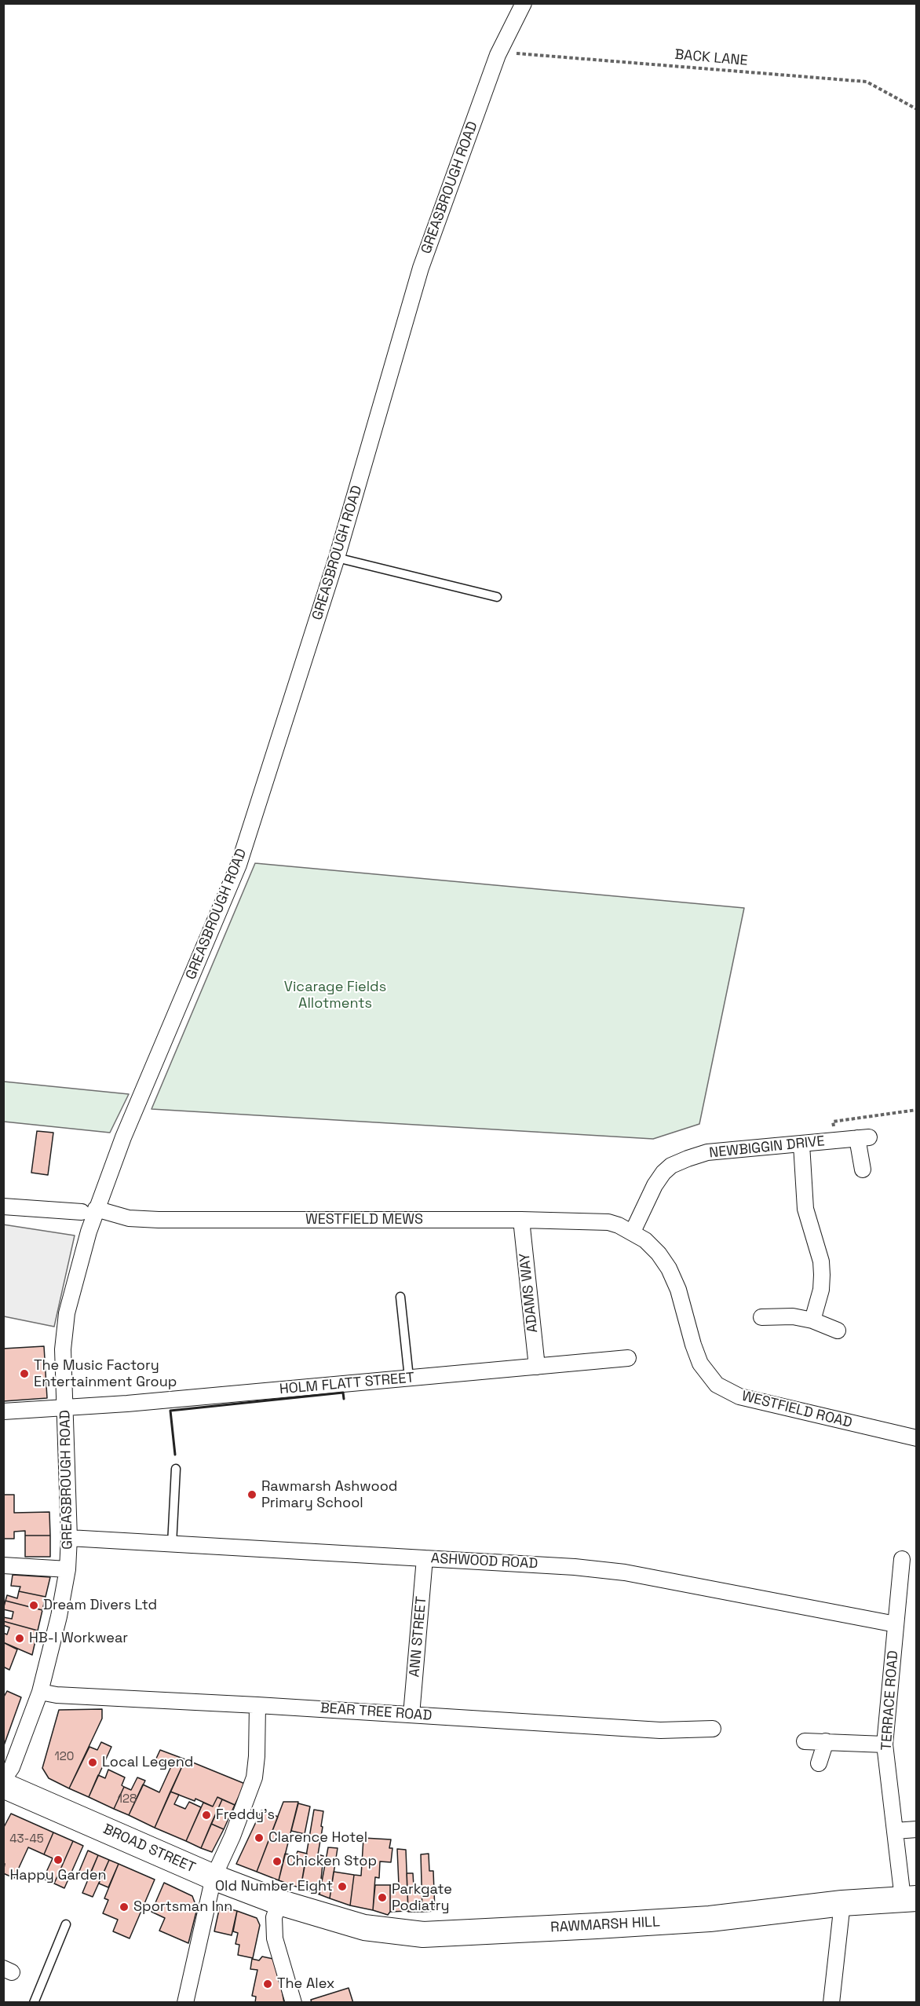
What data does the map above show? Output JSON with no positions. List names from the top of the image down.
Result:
{
  "streets": {
    "main road": ["BROAD STREET", "RAWMARSH HILL"],
    "street": [
      "GREASBROUGH ROAD",
      "NEWBIGGIN DRIVE",
      "WESTFIELD MEWS",
      "ADAMS WAY",
      "HOLM FLATT STREET",
      "WESTFIELD ROAD",
      "ASHWOOD ROAD",
      "ANN STREET",
      "TERRACE ROAD",
      "BEAR TREE ROAD"
    ],
    "path": ["BACK LANE"]
  },
  "crossings": [
    ["BACK LANE", "GREASBROUGH ROAD"],
    ["GREASBROUGH ROAD", "WESTFIELD MEWS"],
    ["GREASBROUGH ROAD", "HOLM FLATT STREET"],
    ["GREASBROUGH ROAD", "ASHWOOD ROAD"],
    ["GREASBROUGH ROAD", "BEAR TREE ROAD"],
    ["NEWBIGGIN DRIVE", "WESTFIELD MEWS"],
    ["NEWBIGGIN DRIVE", "WESTFIELD ROAD"],
    ["WESTFIELD MEWS", "ADAMS WAY"],
    ["WESTFIELD MEWS", "WESTFIELD ROAD"],
    ["ADAMS WAY", "HOLM FLATT STREET"],
    ["ASHWOOD ROAD", "ANN STREET"],
    ["ASHWOOD ROAD", "TERRACE ROAD"],
    ["ANN STREET", "BEAR TREE ROAD"],
    ["TERRACE ROAD", "RAWMARSH HILL"],
    ["BROAD STREET", "RAWMARSH HILL"]
  ],
  "parks": ["Vicarage Fields Allotments"],
  "places": [
    "The Music Factory Entertainment Group",
    "Rawmarsh Ashwood Primary School",
    "Dream Divers Ltd",
    "HB-I Workwear",
    "Local Legend",
    "Freddy's",
    "Clarence Hotel",
    "Happy Garden",
    "Chicken Stop",
    "Old Number Eight",
    "Parkgate Podiatry",
    "Sportsman Inn",
    "The Alex"
  ],
  "house_numbers": ["120", "128", "43-45"]
}
